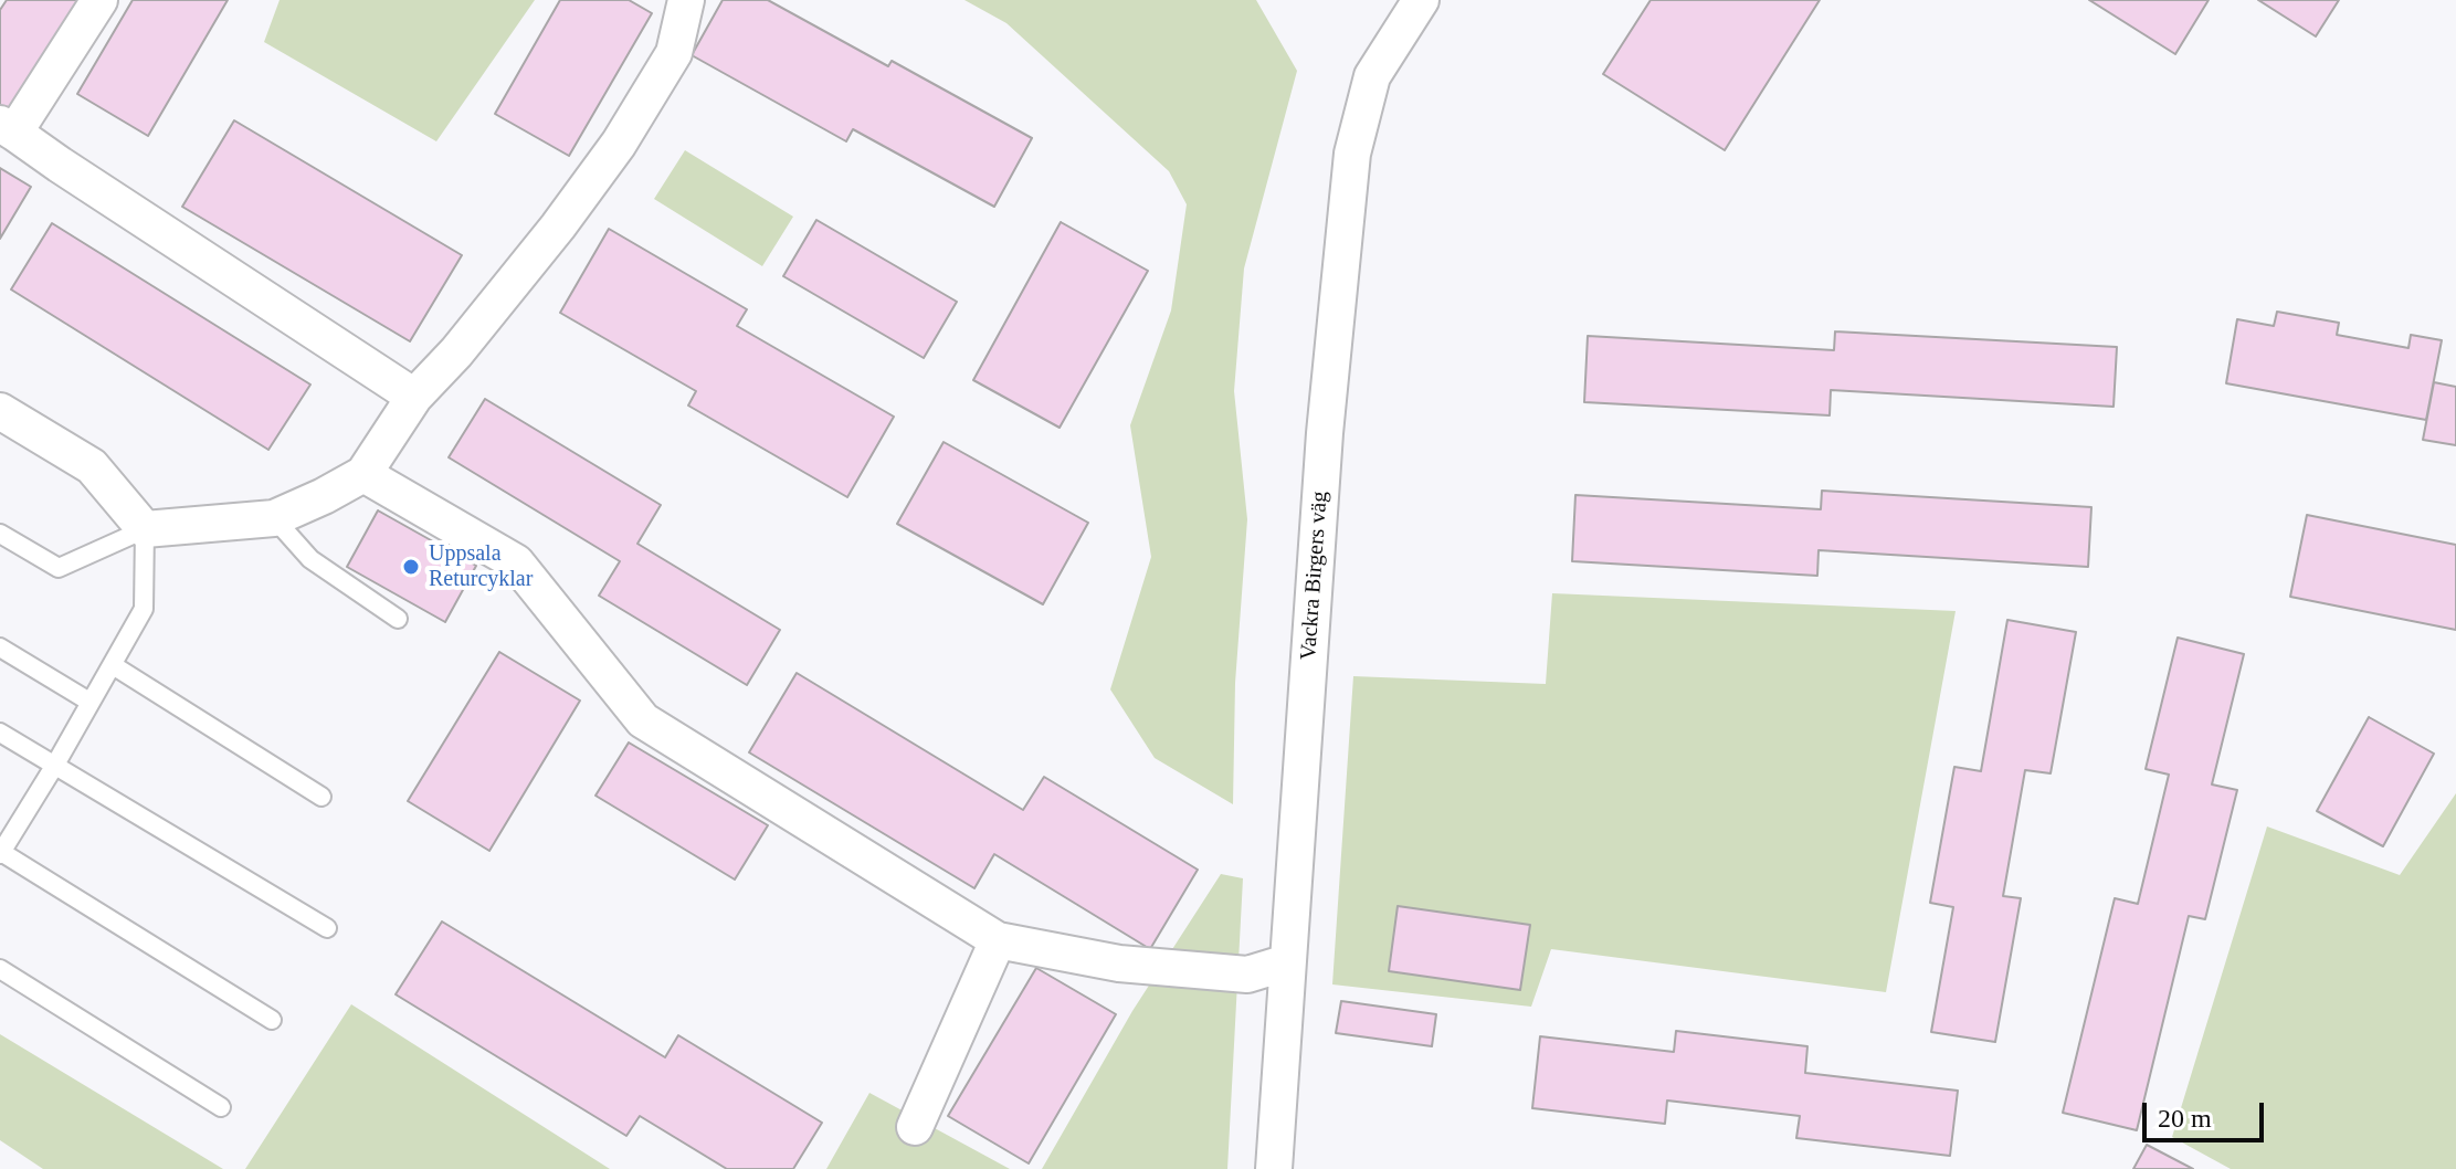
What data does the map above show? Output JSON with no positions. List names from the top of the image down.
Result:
{
  "streets": {
    "street": ["Vackra Birgers väg"]
  },
  "places": ["Uppsala Returcyklar"],
  "scale_bar": "20 m"
}
